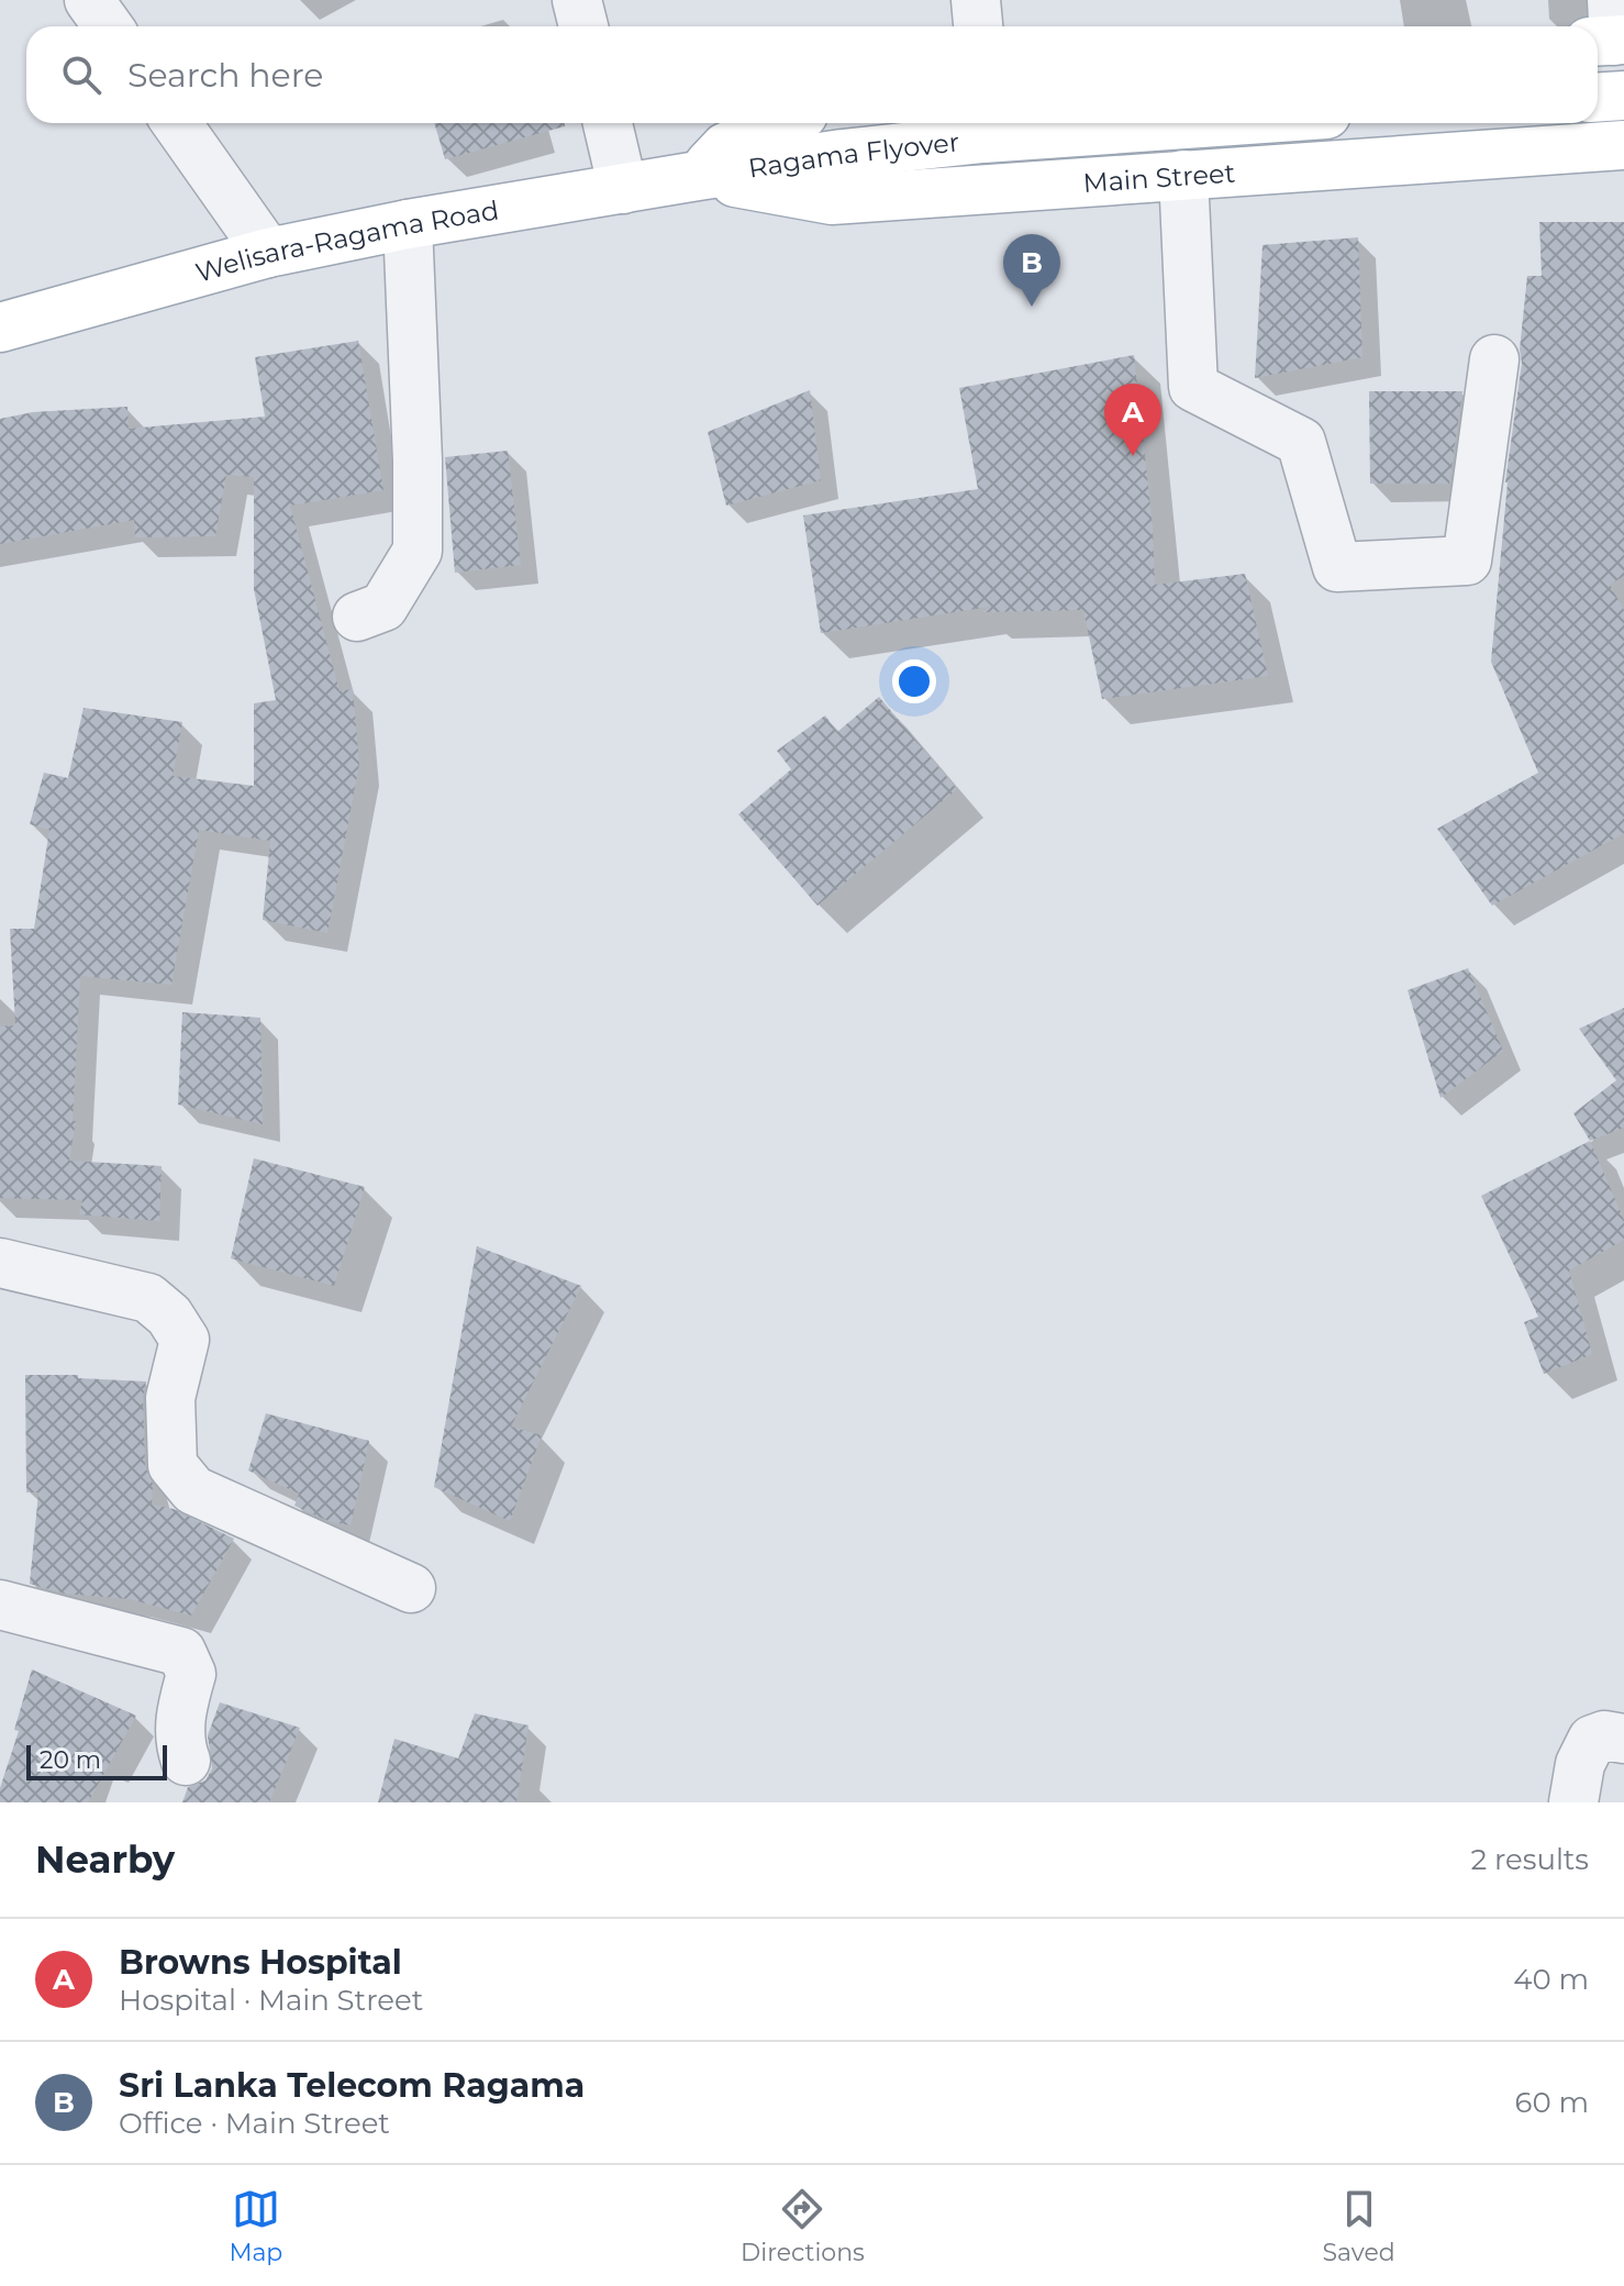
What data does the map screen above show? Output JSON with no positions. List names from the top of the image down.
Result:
{
  "streets": {
    "main road": ["Ragama Flyover", "Main Street", "Welisara-Ragama Road"]
  },
  "crossings": [
    ["Ragama Flyover", "Main Street"],
    ["Ragama Flyover", "Welisara-Ragama Road"],
    ["Main Street", "Welisara-Ragama Road"]
  ],
  "scale_bar": "20 m",
  "page": {
    "search": "Search here",
    "pins": ["B", "A"],
    "scale": "20 m",
    "heading": ["Nearby", "2 results"],
    "list": [
      {
        "mark": "A",
        "name": "Browns Hospital",
        "note": "Hospital · Main Street",
        "value": "40 m"
      },
      {
        "mark": "B",
        "name": "Sri Lanka Telecom Ragama",
        "note": "Office · Main Street",
        "value": "60 m"
      }
    ],
    "nav": ["Map", "Directions", "Saved"]
  }
}
